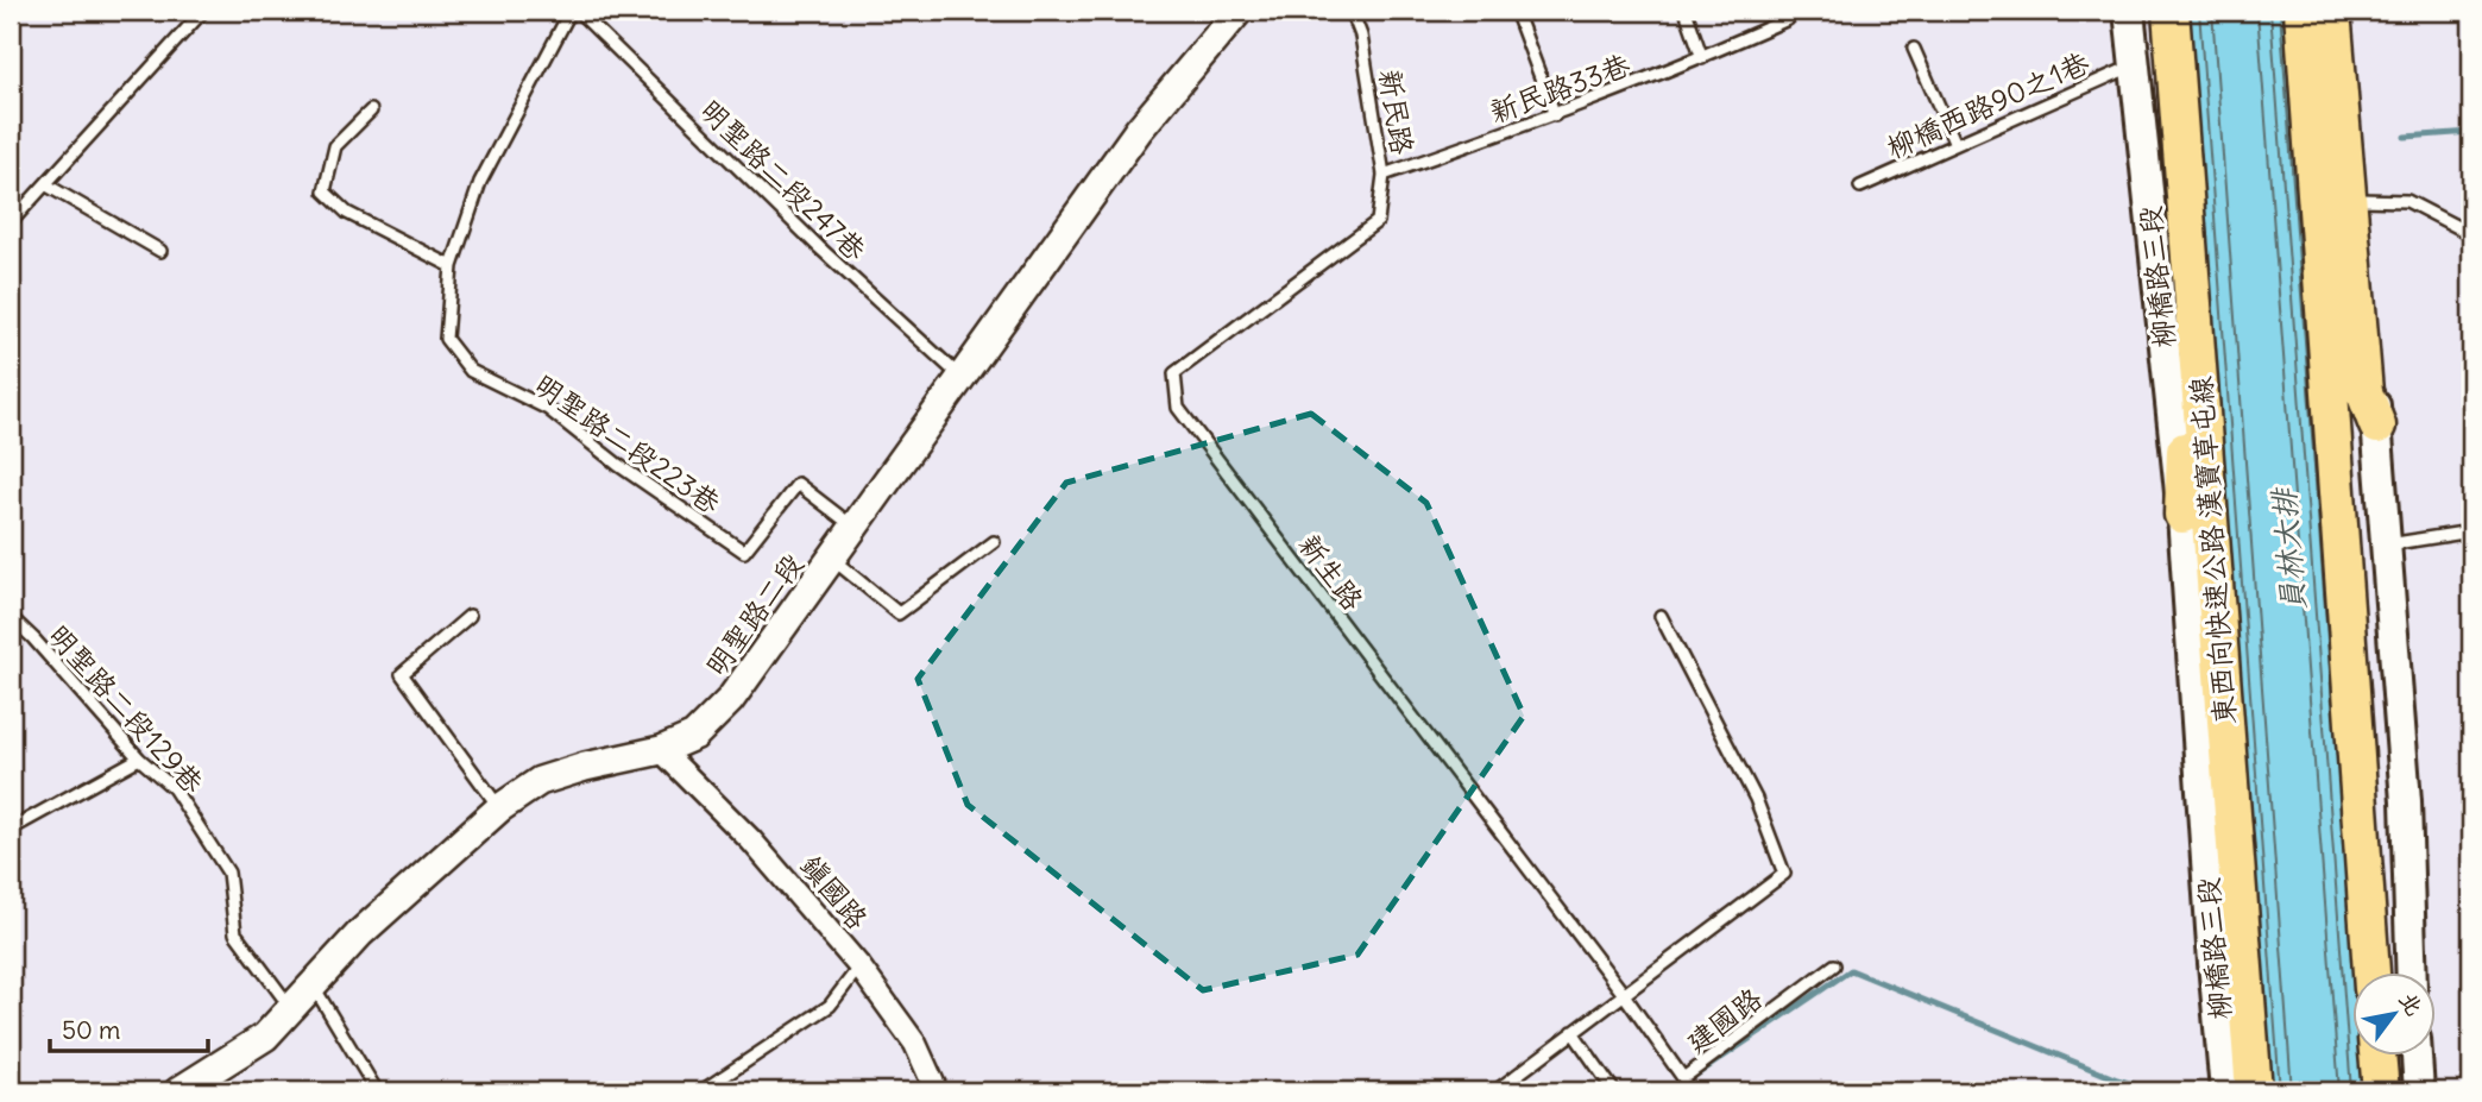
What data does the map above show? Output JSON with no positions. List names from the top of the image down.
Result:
{
  "streets": {
    "highway": ["東西向快速公路 漢寶草屯線"],
    "main road": ["柳橋路三段"],
    "street": ["明聖路二段", "鎮國路"],
    "lane": [
      "新民路33巷",
      "柳橋西路90之1巷",
      "新民路",
      "明聖路二段247巷",
      "明聖路二段223巷",
      "新生路",
      "明聖路二段129巷",
      "建國路"
    ]
  },
  "crossings": [
    ["新民路33巷", "新民路"],
    ["柳橋西路90之1巷", "柳橋路三段"],
    ["新民路", "新生路"],
    ["明聖路二段247巷", "明聖路二段"],
    ["柳橋路三段", "東西向快速公路 漢寶草屯線"],
    ["明聖路二段223巷", "明聖路二段"],
    ["新生路", "建國路"],
    ["明聖路二段", "明聖路二段129巷"],
    ["明聖路二段", "鎮國路"]
  ],
  "water": ["員林大排"],
  "scale_bar": "50 m",
  "north": "top right"
}
